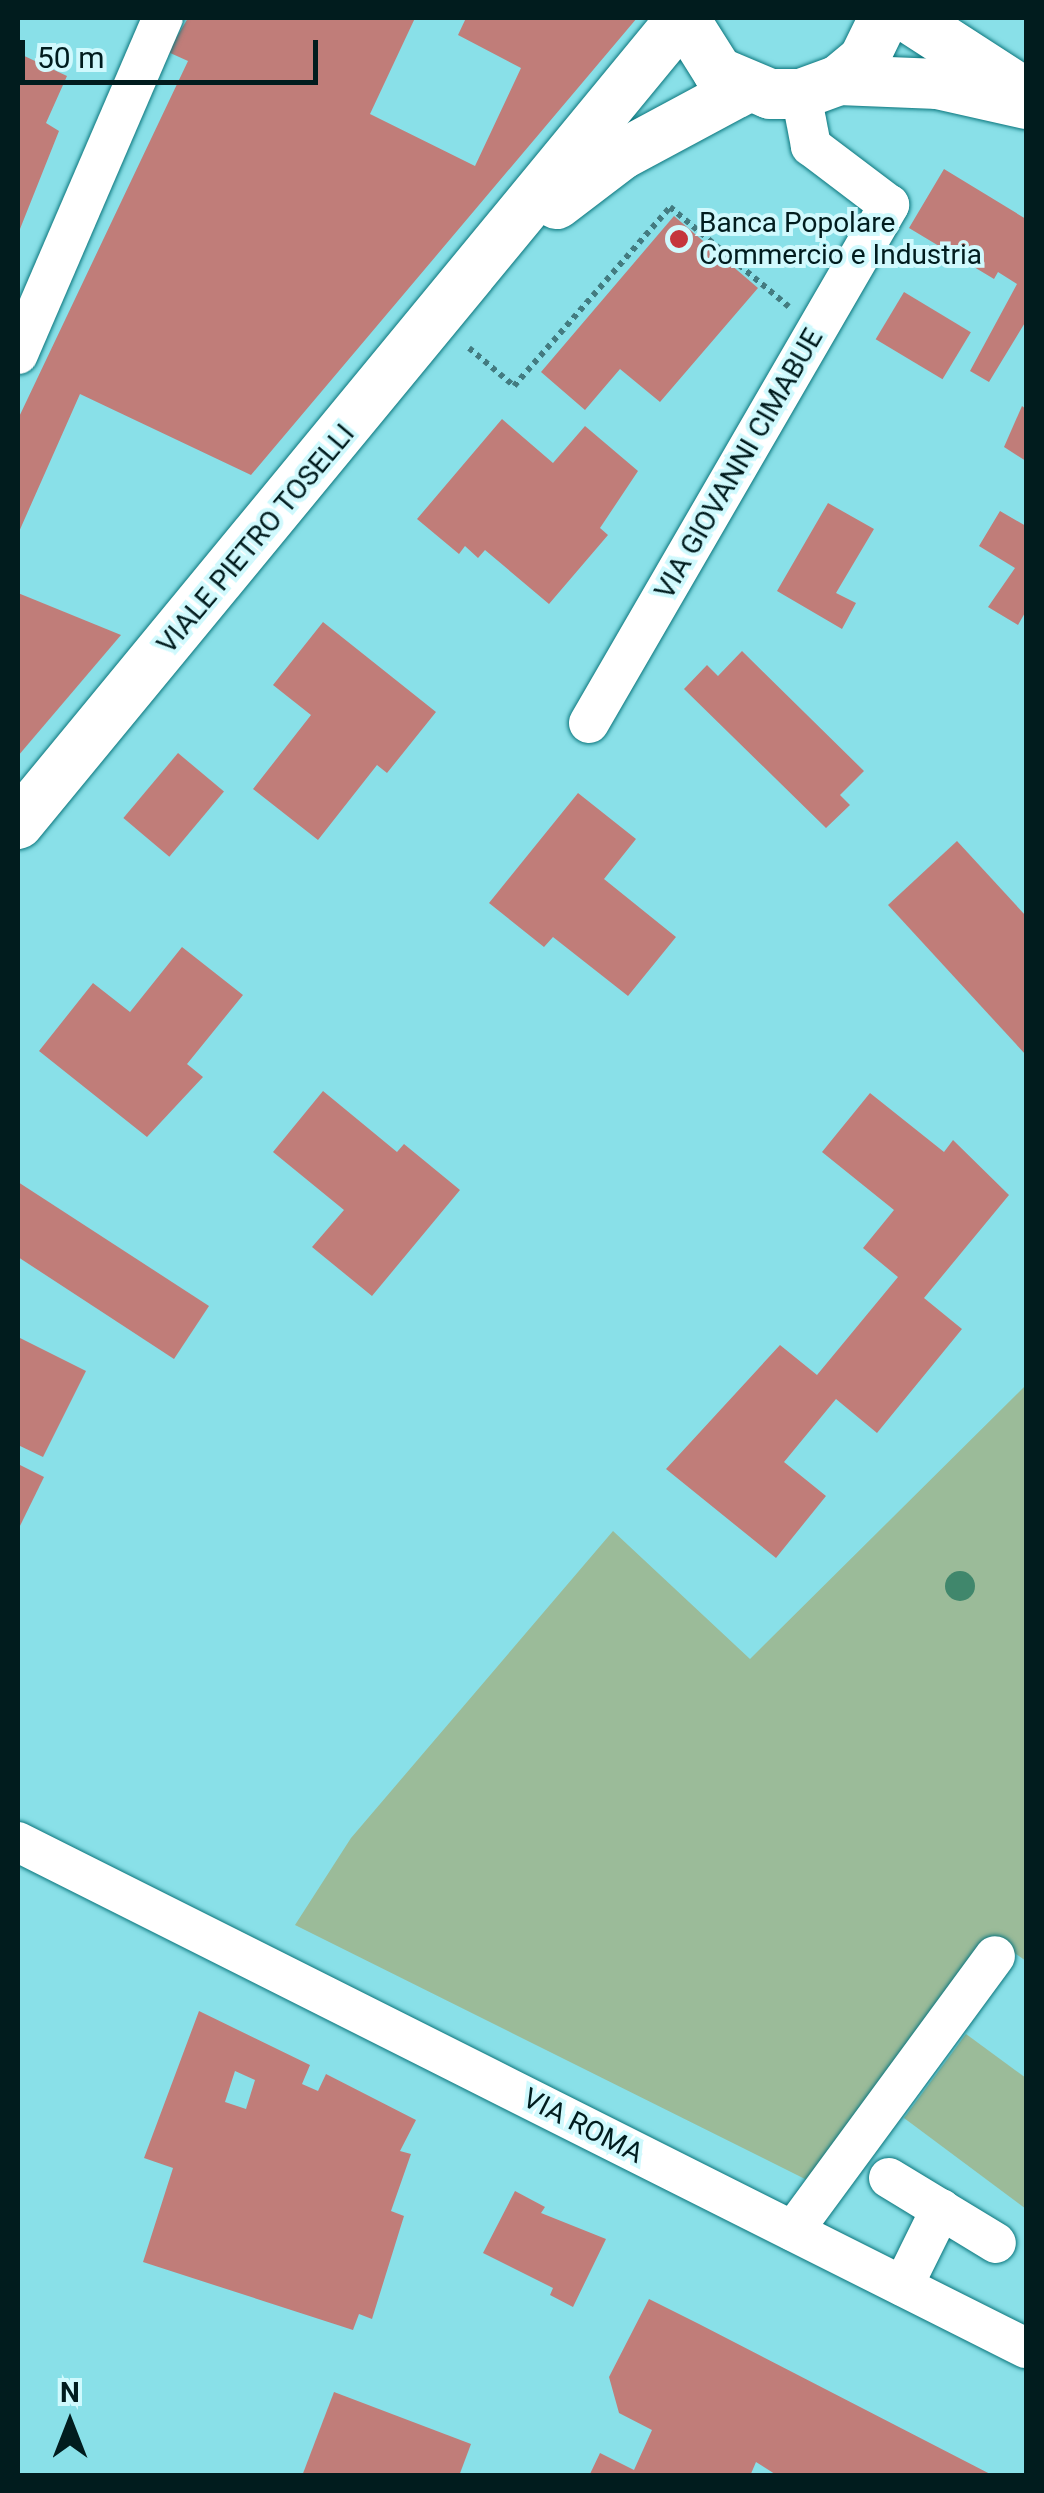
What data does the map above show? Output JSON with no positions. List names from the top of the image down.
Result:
{
  "streets": {
    "main road": ["VIALE PIETRO TOSELLI"],
    "street": ["VIA GIOVANNI CIMABUE", "VIA ROMA"]
  },
  "places": ["Banca Popolare Commercio e Industria"],
  "scale_bar": "50 m",
  "north": "top"
}
